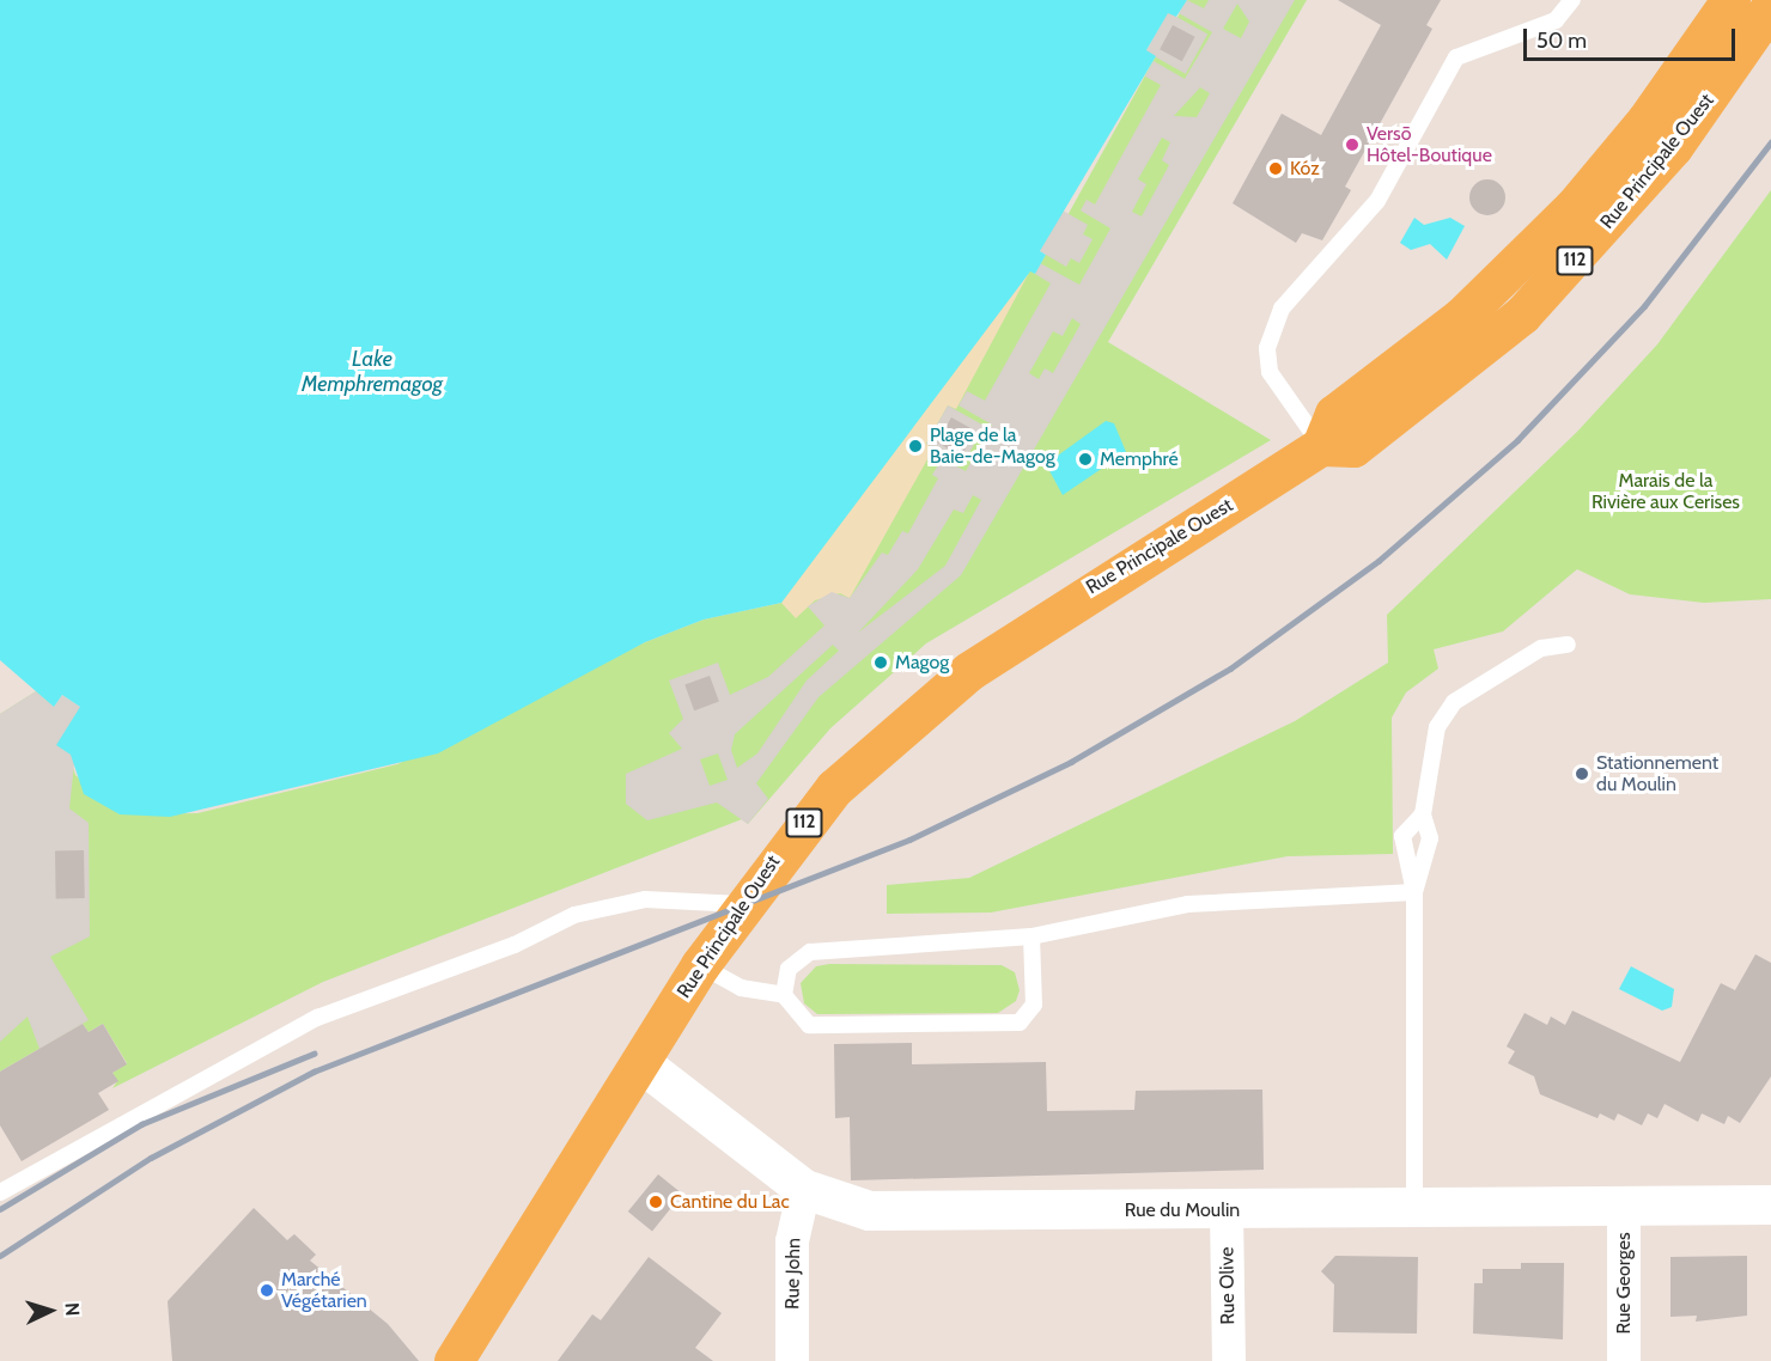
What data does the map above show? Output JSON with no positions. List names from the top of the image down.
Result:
{
  "streets": {
    "main road": ["Rue Principale Ouest", "112"],
    "street": [
      "Rue du Moulin",
      "Rue John",
      "Rue Georges",
      "Rue Olive"
    ]
  },
  "crossings": [
    ["Rue Principale Ouest", "Rue du Moulin"],
    ["Rue du Moulin", "Rue John"],
    ["Rue du Moulin", "Rue Georges"],
    ["Rue du Moulin", "Rue Olive"]
  ],
  "water": ["Lake Memphremagog"],
  "parks": ["Marais de la Rivière aux Cerises"],
  "places": [
    "Versō Hôtel-Boutique",
    "Kóz",
    "Plage de la Baie-de-Magog",
    "Memphré",
    "Magog",
    "Stationnement du Moulin",
    "Cantine du Lac",
    "Marché Végétarien"
  ],
  "scale_bar": "50 m",
  "north": "right"
}
